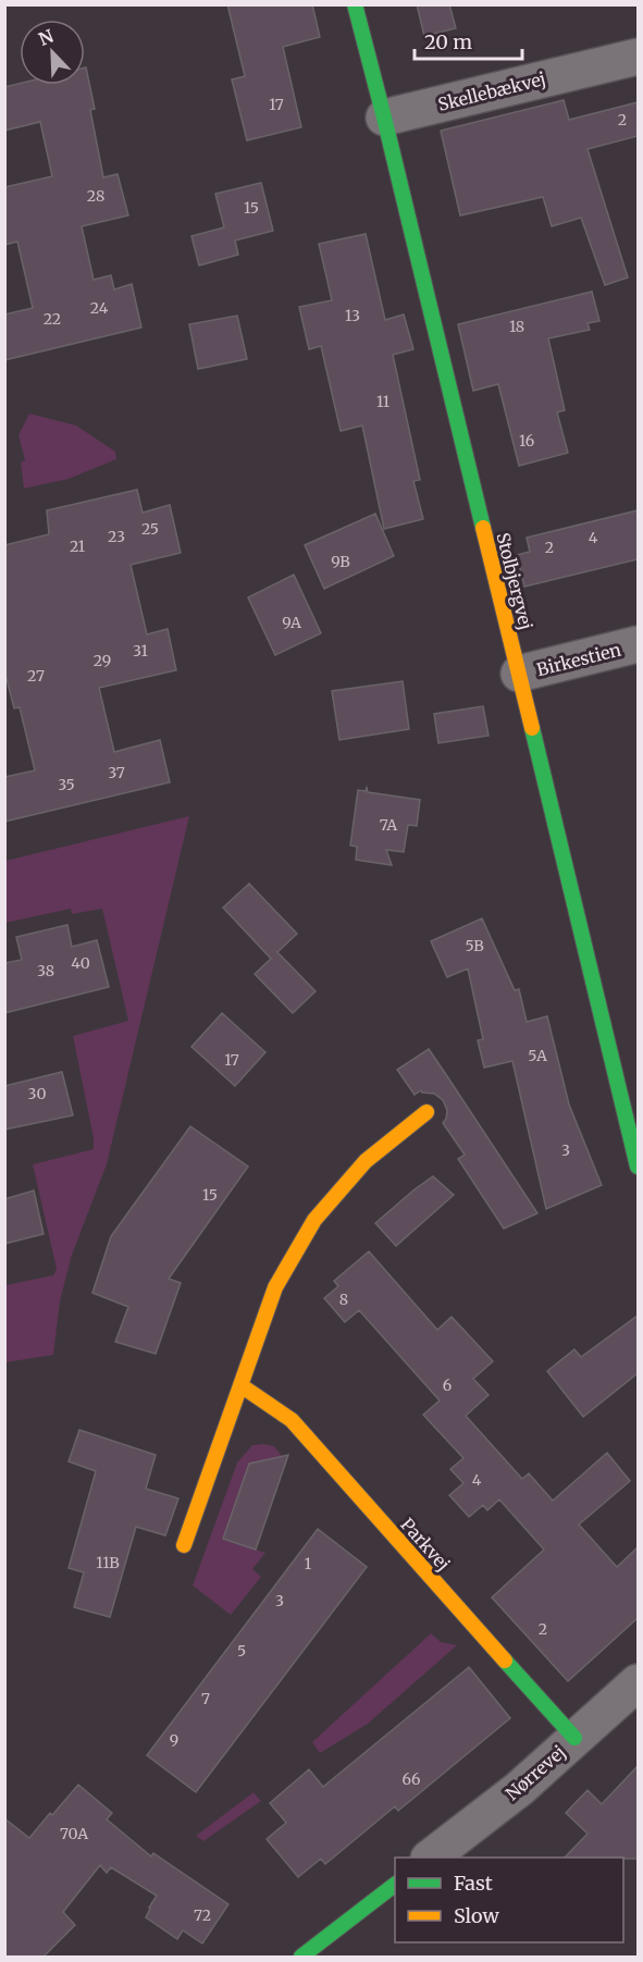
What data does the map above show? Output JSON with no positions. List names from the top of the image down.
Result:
{
  "streets": {
    "street": [
      "Skellebækvej",
      "Stolbjergvej",
      "Birkestien",
      "Parkvej",
      "Nørrevej"
    ]
  },
  "crossings": [
    ["Skellebækvej", "Stolbjergvej"],
    ["Stolbjergvej", "Birkestien"],
    ["Parkvej", "Nørrevej"]
  ],
  "house_numbers": [
    "17",
    "2",
    "28",
    "15",
    "24",
    "13",
    "22",
    "18",
    "11",
    "16",
    "25",
    "23",
    "4",
    "21",
    "2",
    "9B",
    "9A",
    "31",
    "29",
    "27",
    "37",
    "35",
    "7A",
    "5B",
    "40",
    "38",
    "5A",
    "17",
    "30",
    "3",
    "15",
    "8",
    "6",
    "4",
    "11B",
    "1",
    "3",
    "2",
    "5",
    "7",
    "9",
    "66",
    "70A",
    "72"
  ],
  "legend": ["Fast", "Slow"],
  "scale_bar": "20 m",
  "north": "top left"
}
